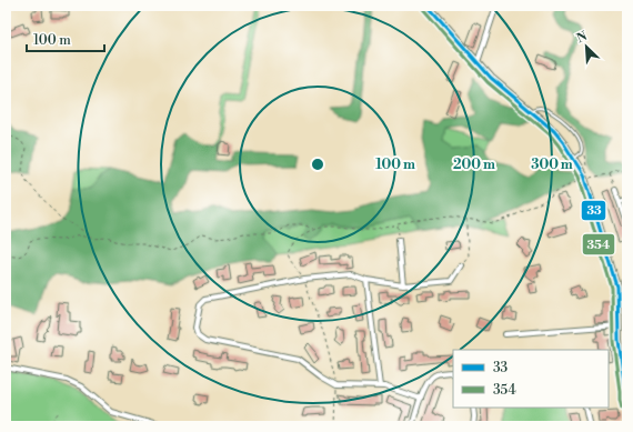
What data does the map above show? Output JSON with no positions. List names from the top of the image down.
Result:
{
  "lines": ["transit line 33", "transit line 354"],
  "legend": ["33", "354"],
  "scale_bar": "100 m",
  "north": "top left",
  "rings": ["100 m", "200 m", "300 m"]
}
